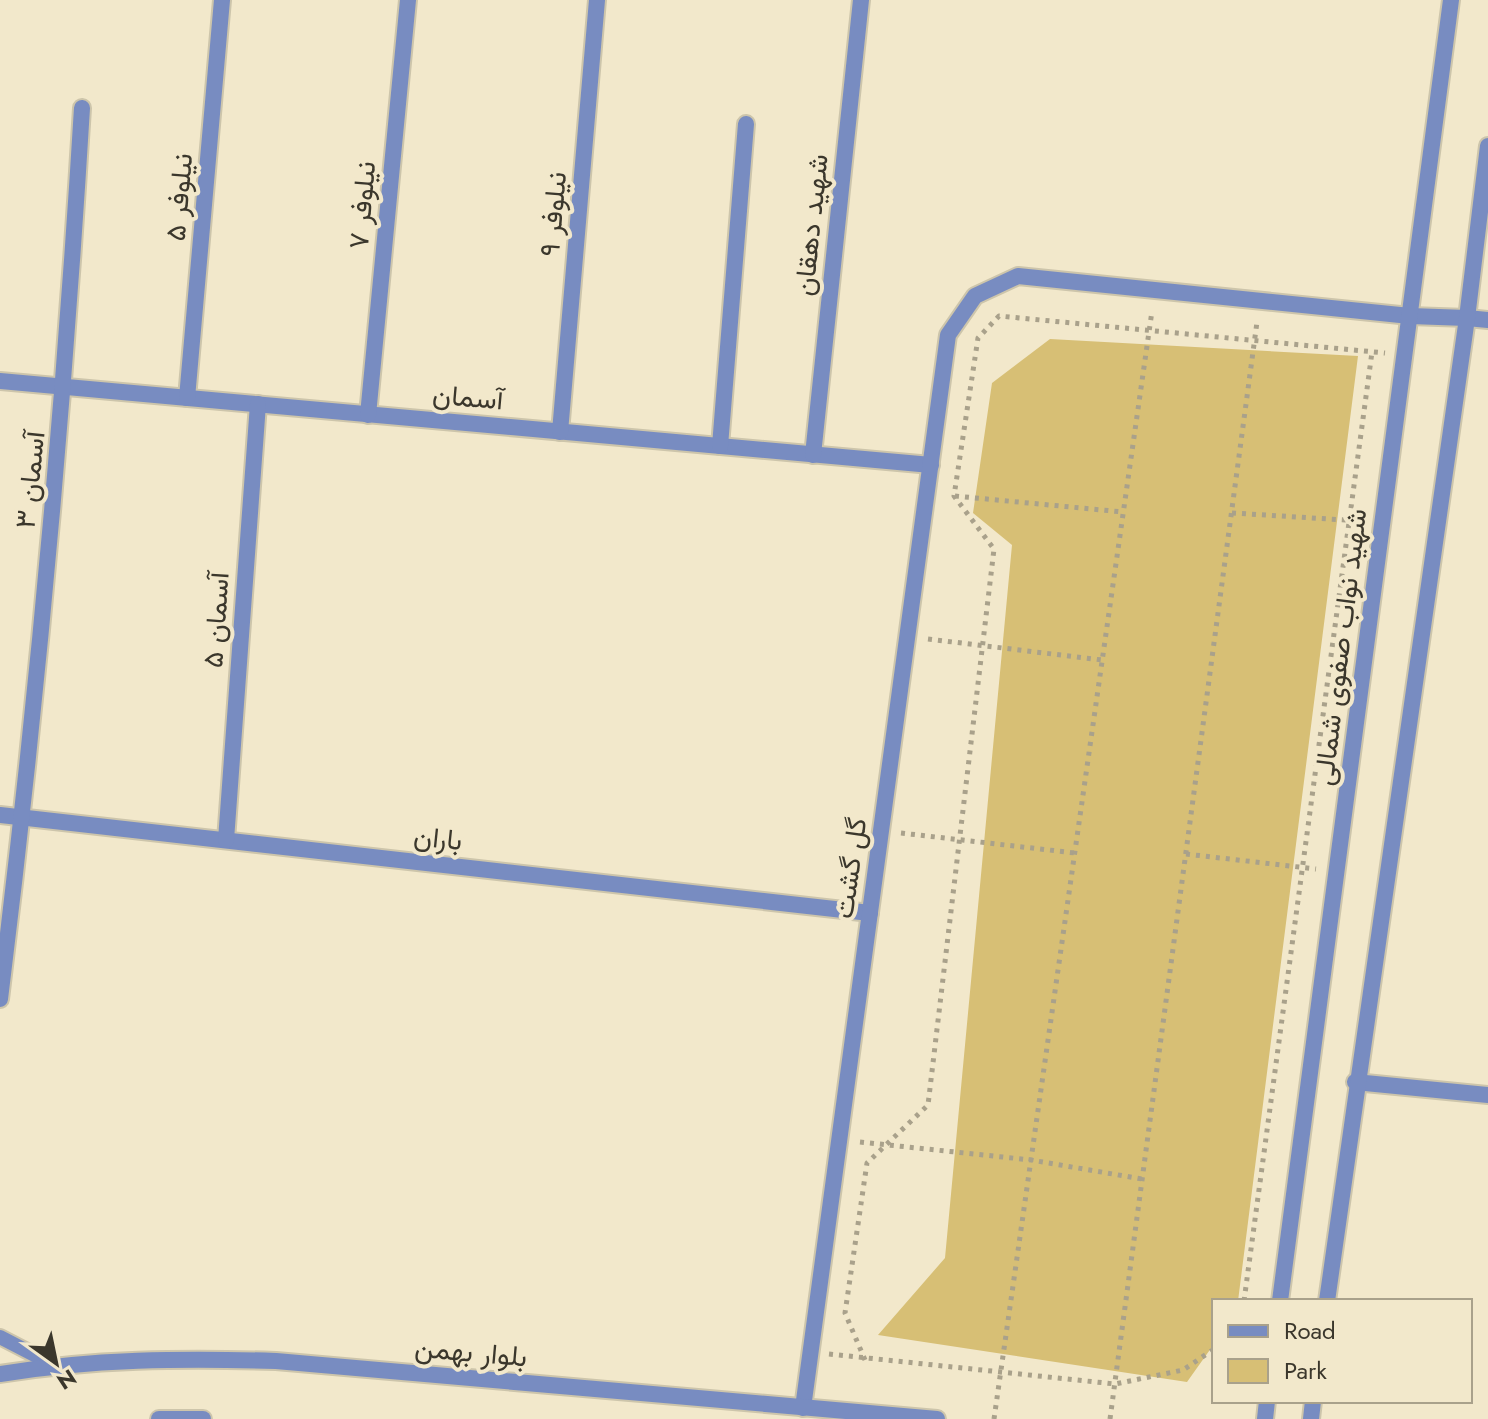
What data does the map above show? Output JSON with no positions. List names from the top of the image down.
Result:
{
  "streets": {
    "street": [
      "نیلوفر ۵",
      "نیلوفر ۷",
      "نیلوفر ۹",
      "شهید دهقان",
      "آسمان",
      "آسمان ۳",
      "آسمان ۵",
      "شهید نواب صفوی شمالی",
      "باران",
      "گل گشت",
      "بلوار بهمن"
    ]
  },
  "crossings": [
    ["نیلوفر ۵", "آسمان"],
    ["نیلوفر ۷", "آسمان"],
    ["نیلوفر ۹", "آسمان"],
    ["شهید دهقان", "آسمان"],
    ["آسمان", "آسمان ۳"],
    ["آسمان", "آسمان ۵"],
    ["آسمان", "گل گشت"],
    ["آسمان ۳", "باران"],
    ["آسمان ۵", "باران"],
    ["باران", "گل گشت"],
    ["گل گشت", "بلوار بهمن"]
  ],
  "legend": ["Road", "Park"],
  "north": "bottom right"
}
